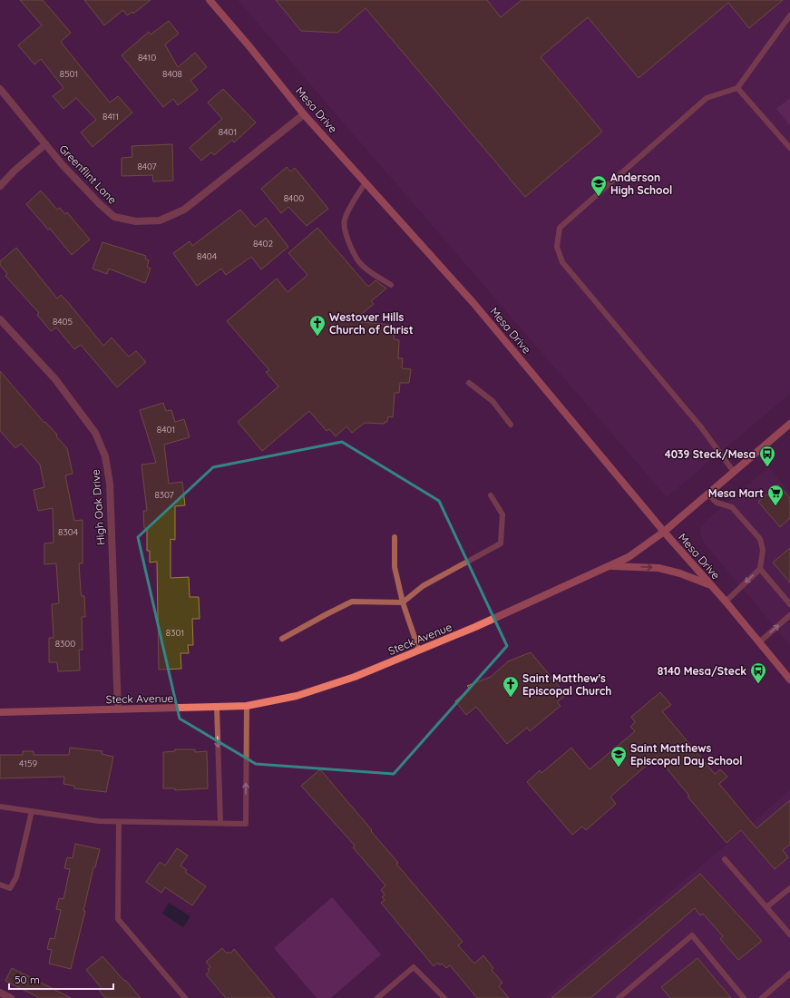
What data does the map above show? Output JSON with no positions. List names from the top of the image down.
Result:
{
  "streets": {
    "street": [
      "Mesa Drive",
      "Greenflint Lane",
      "High Oak Drive",
      "Steck Avenue"
    ]
  },
  "crossings": [
    ["Mesa Drive", "Greenflint Lane"],
    ["Mesa Drive", "Steck Avenue"],
    ["High Oak Drive", "Steck Avenue"]
  ],
  "places": {
    "school or university": ["Anderson High School", "Saint Matthews Episcopal Day School"],
    "church": ["Westover Hills Church of Christ", "Saint Matthew's Episcopal Church"],
    "bus stop": ["4039 Steck/Mesa", "8140 Mesa/Steck"],
    "supermarket": ["Mesa Mart"]
  },
  "house_numbers": [
    "8410",
    "8501",
    "8408",
    "8411",
    "8401",
    "8407",
    "8400",
    "8402",
    "8404",
    "8405",
    "8401",
    "8307",
    "8304",
    "8301",
    "8300",
    "4159"
  ],
  "scale_bar": "50 m"
}
